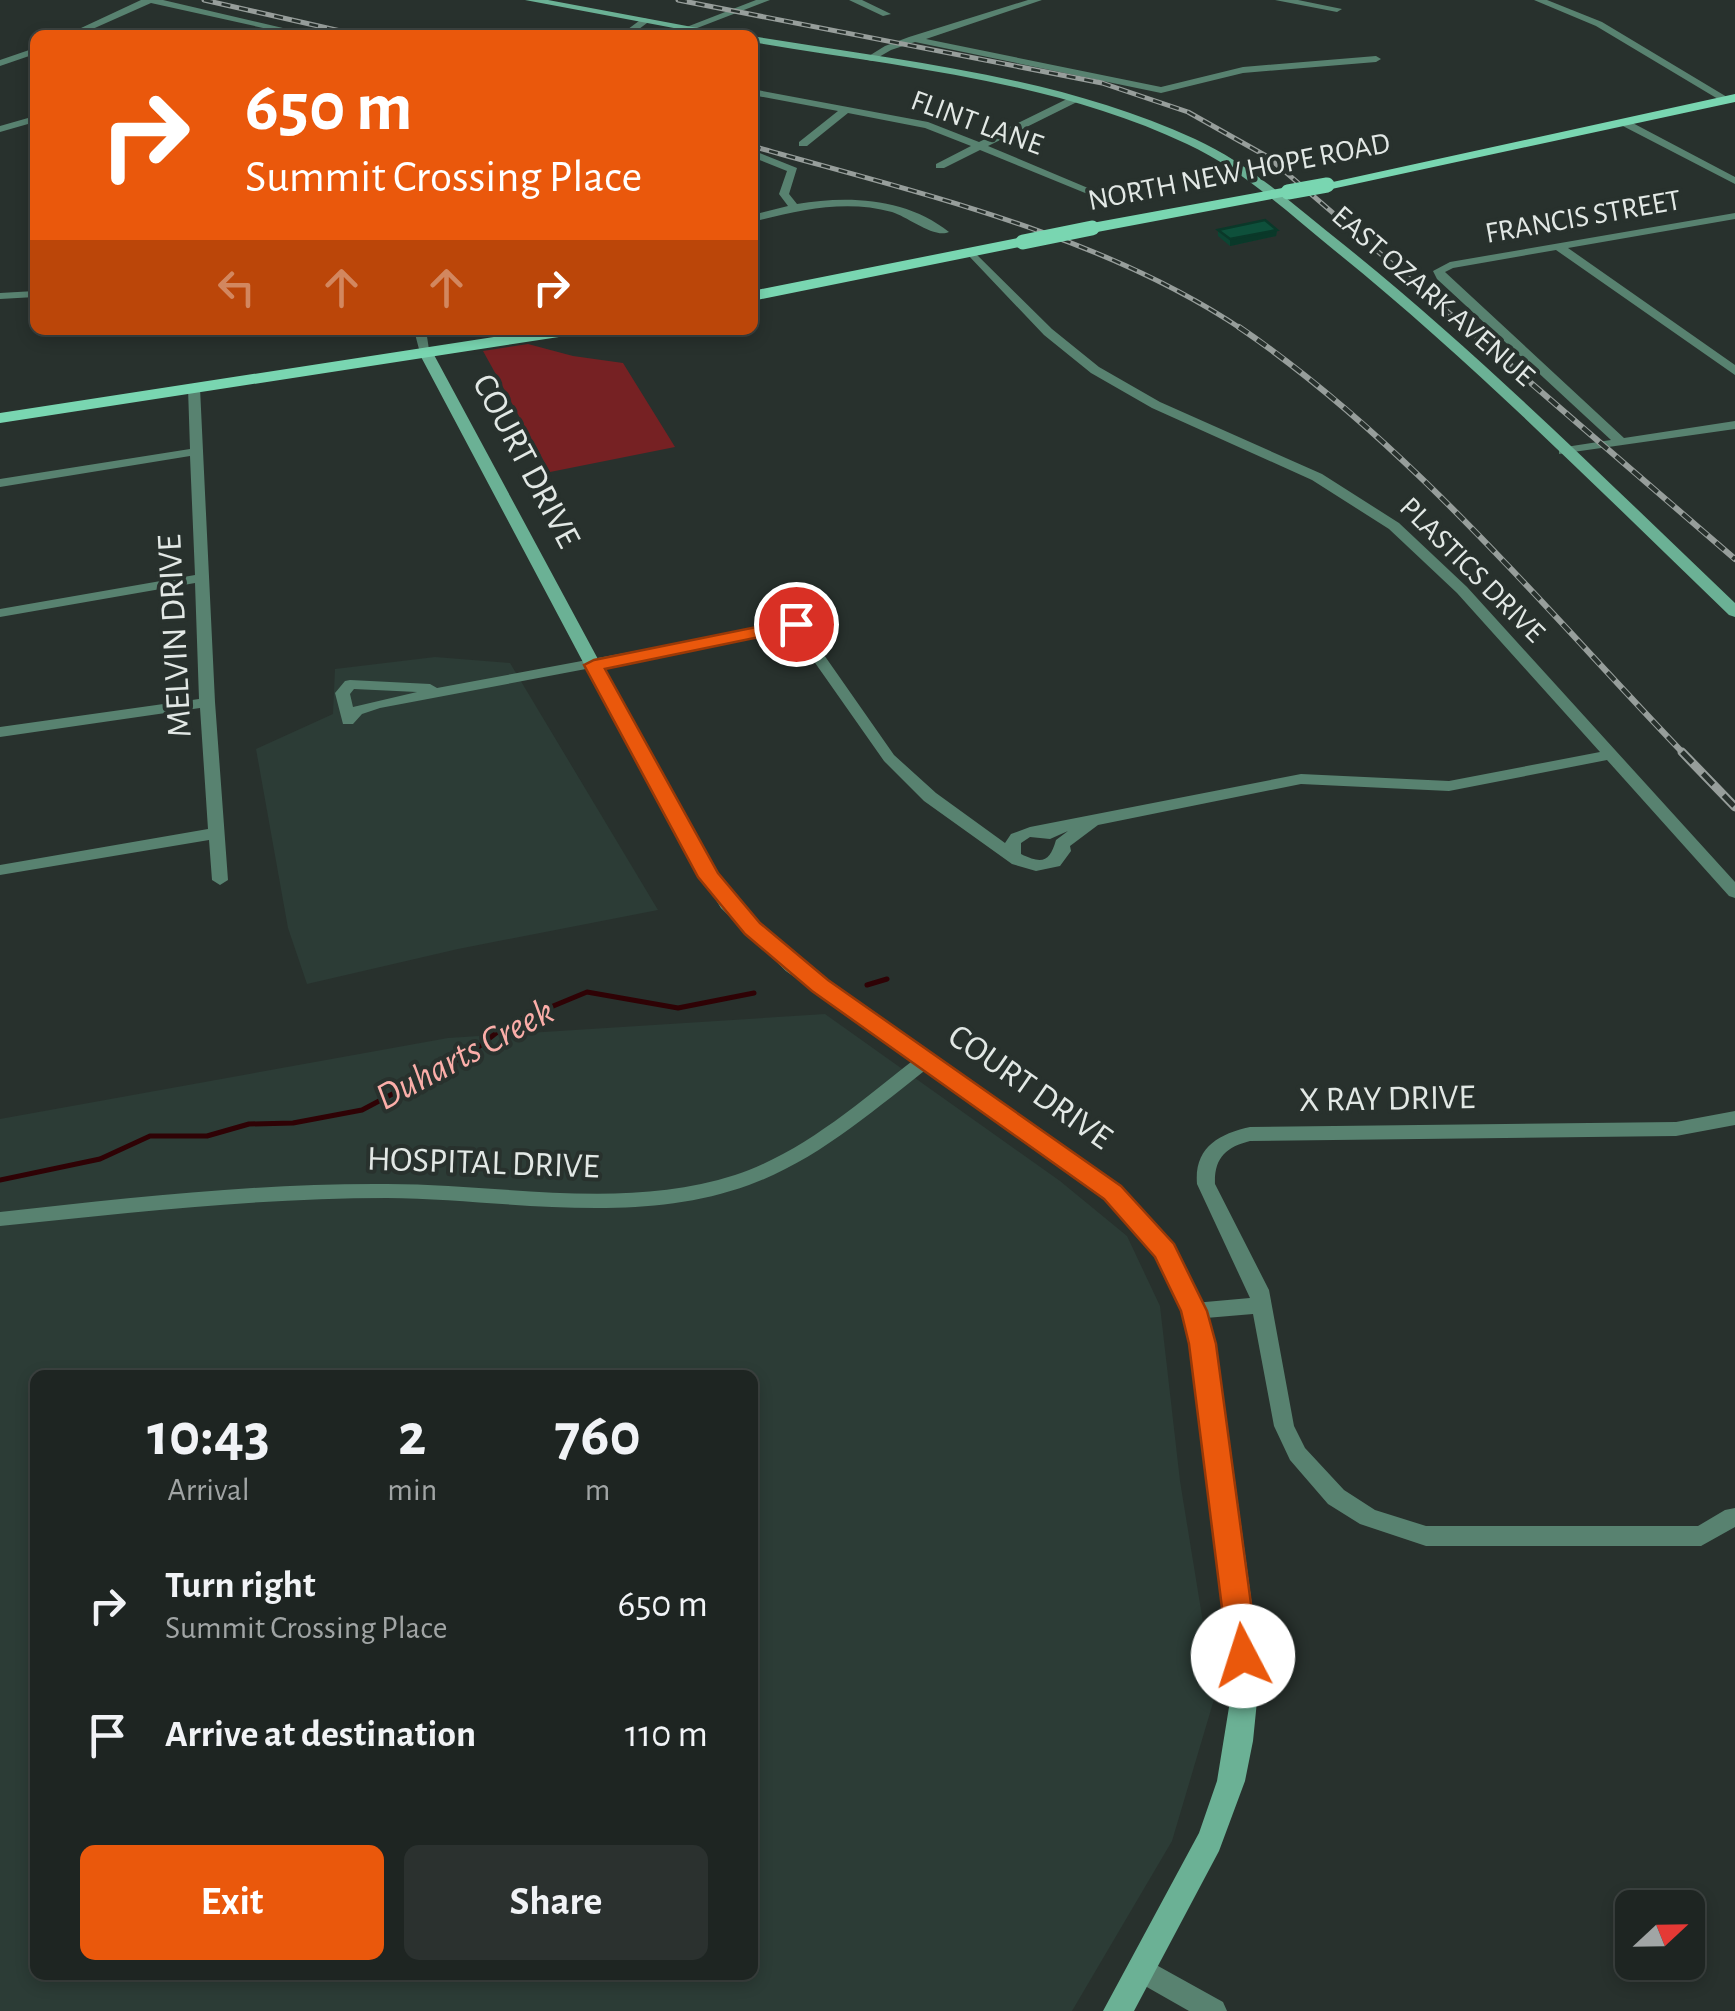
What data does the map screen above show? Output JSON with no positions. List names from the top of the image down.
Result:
{
  "streets": {
    "main road": ["NORTH NEW HOPE ROAD", "EAST OZARK AVENUE", "COURT DRIVE"],
    "street": [
      "FLINT LANE",
      "FRANCIS STREET",
      "PLASTICS DRIVE",
      "MELVIN DRIVE",
      "X RAY DRIVE",
      "HOSPITAL DRIVE"
    ]
  },
  "crossings": [
    ["NORTH NEW HOPE ROAD", "EAST OZARK AVENUE"],
    ["NORTH NEW HOPE ROAD", "PLASTICS DRIVE"],
    ["COURT DRIVE", "HOSPITAL DRIVE"]
  ],
  "water": ["Duharts Creek"],
  "north": "right",
  "page": {
    "turn": ["650 m", "Summit Crossing Place"],
    "eta": [
      "10:43",
      "Arrival",
      "2",
      "min",
      "760",
      "m"
    ],
    "list": [
      {
        "name": "Turn right",
        "note": "Summit Crossing Place",
        "value": "650 m"
      },
      {
        "name": "Arrive at destination",
        "value": "110 m"
      }
    ],
    "buttons": ["Exit", "Share"]
  }
}
